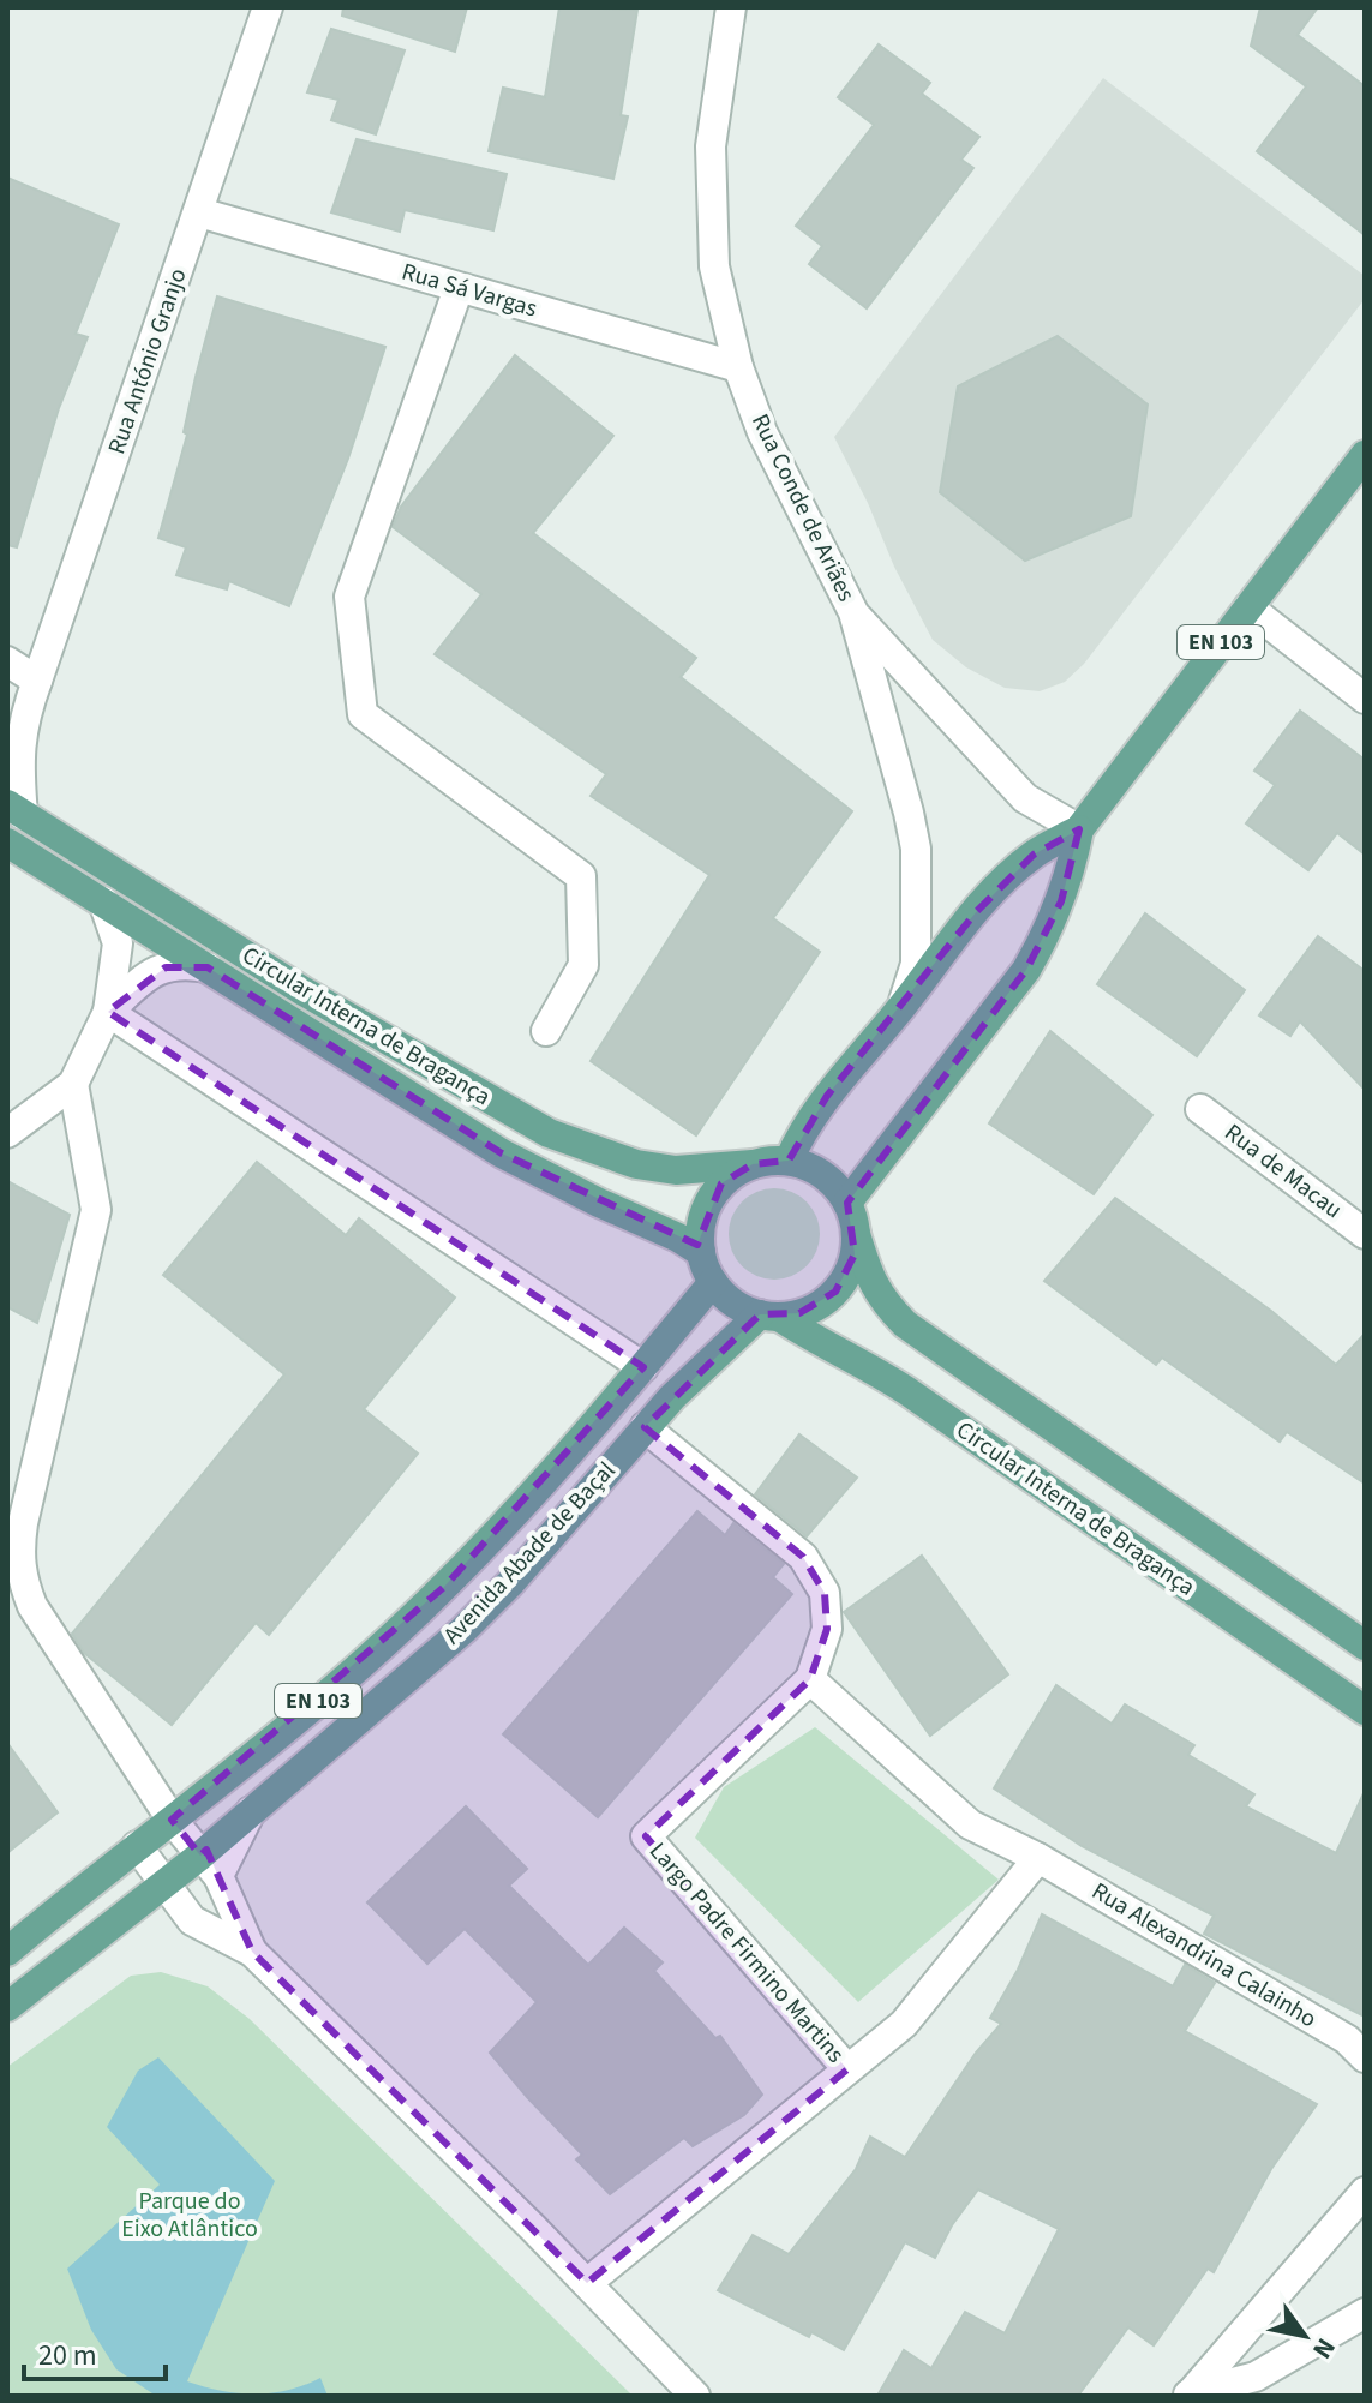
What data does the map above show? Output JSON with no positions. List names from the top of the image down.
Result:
{
  "streets": {
    "main road": ["EN 103", "Circular Interna de Bragança", "Avenida Abade de Baçal"],
    "street": [
      "Rua Sá Vargas",
      "Rua António Granjo",
      "Rua Conde de Ariães",
      "Rua de Macau",
      "Largo Padre Firmino Martins",
      "Rua Alexandrina Calainho"
    ]
  },
  "crossings": [
    ["Rua Sá Vargas", "Rua António Granjo"],
    ["Rua Sá Vargas", "Rua Conde de Ariães"],
    ["Rua António Granjo", "Circular Interna de Bragança"],
    ["Rua Conde de Ariães", "EN 103"],
    ["EN 103", "Circular Interna de Bragança"],
    ["EN 103", "Avenida Abade de Baçal"],
    ["Circular Interna de Bragança", "Avenida Abade de Baçal"],
    ["Largo Padre Firmino Martins", "Rua Alexandrina Calainho"]
  ],
  "parks": ["Parque do Eixo Atlântico"],
  "scale_bar": "20 m",
  "north": "bottom right"
}
